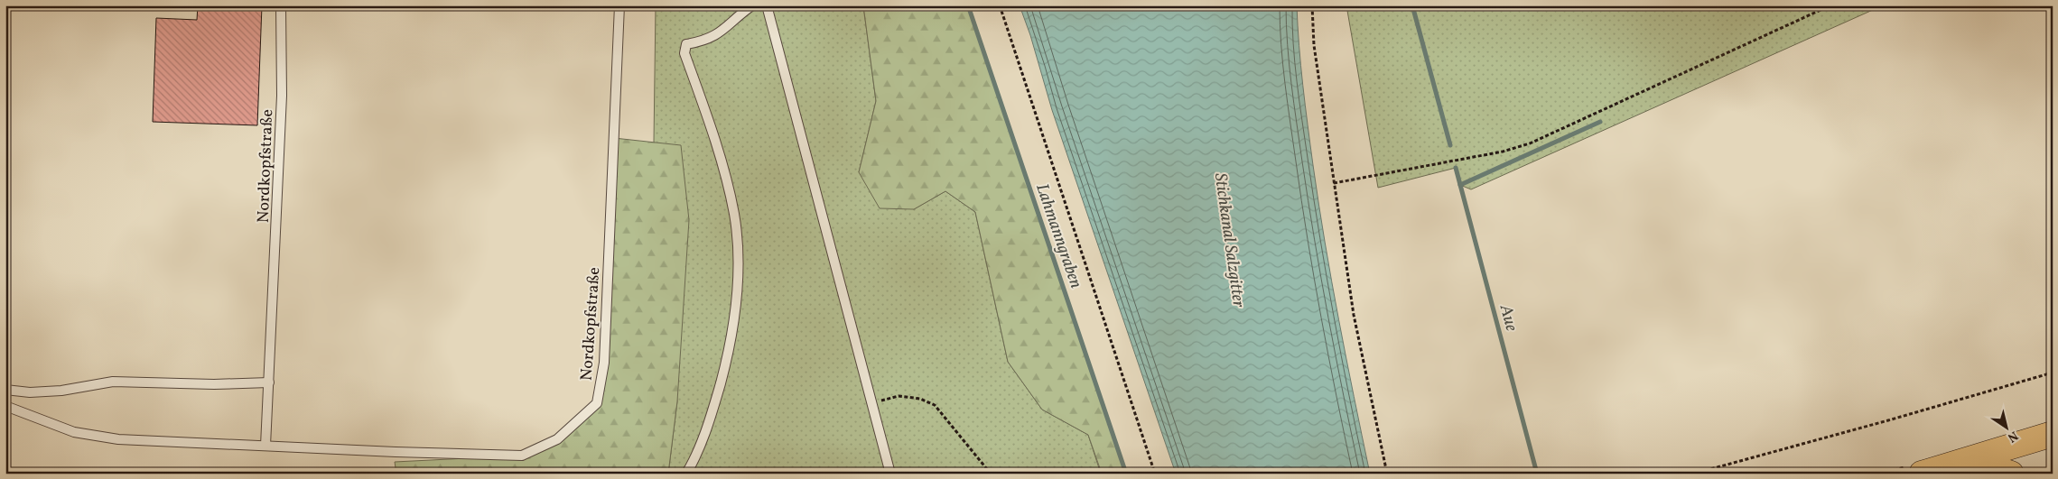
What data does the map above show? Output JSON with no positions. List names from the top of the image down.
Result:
{
  "streets": {
    "lane": ["Nordkopfstraße"]
  },
  "water": ["Lahmanngraben", "Stichkanal Salzgitter", "Aue"],
  "north": "bottom right"
}
